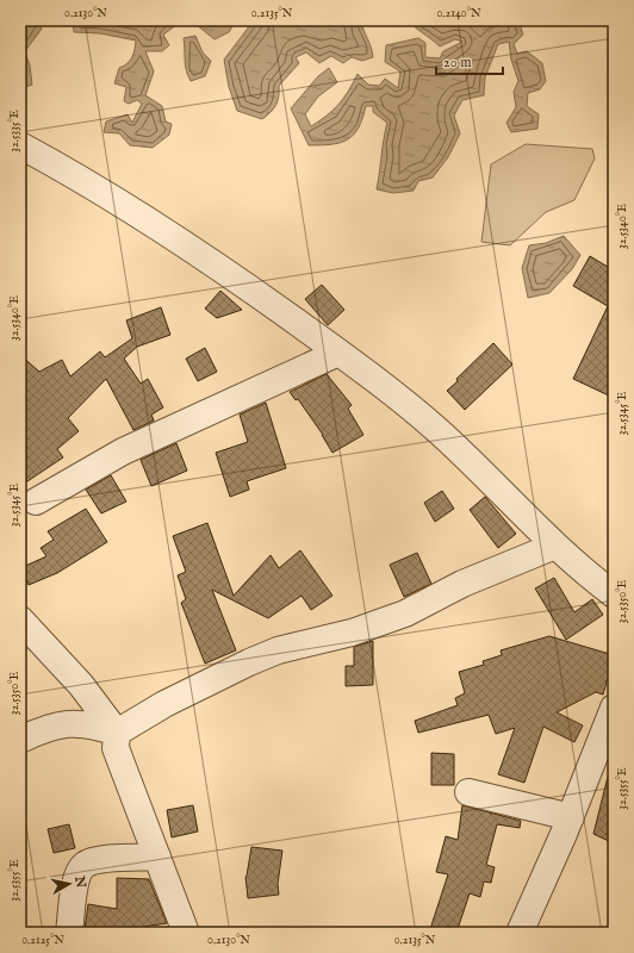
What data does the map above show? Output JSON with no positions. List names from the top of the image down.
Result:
{
  "scale_bar": "20 m",
  "north": "right",
  "coordinates": [
    "0.2130°N",
    "0.2135°N",
    "0.2140°N",
    "32.5335°E",
    "32.5340°E",
    "32.5345°E",
    "32.5350°E",
    "32.5355°E",
    "0.2125°N"
  ]
}
